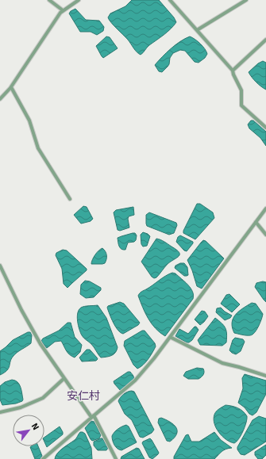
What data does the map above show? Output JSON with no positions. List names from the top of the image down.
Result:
{
  "districts": ["安仁村"],
  "north": "top right"
}
